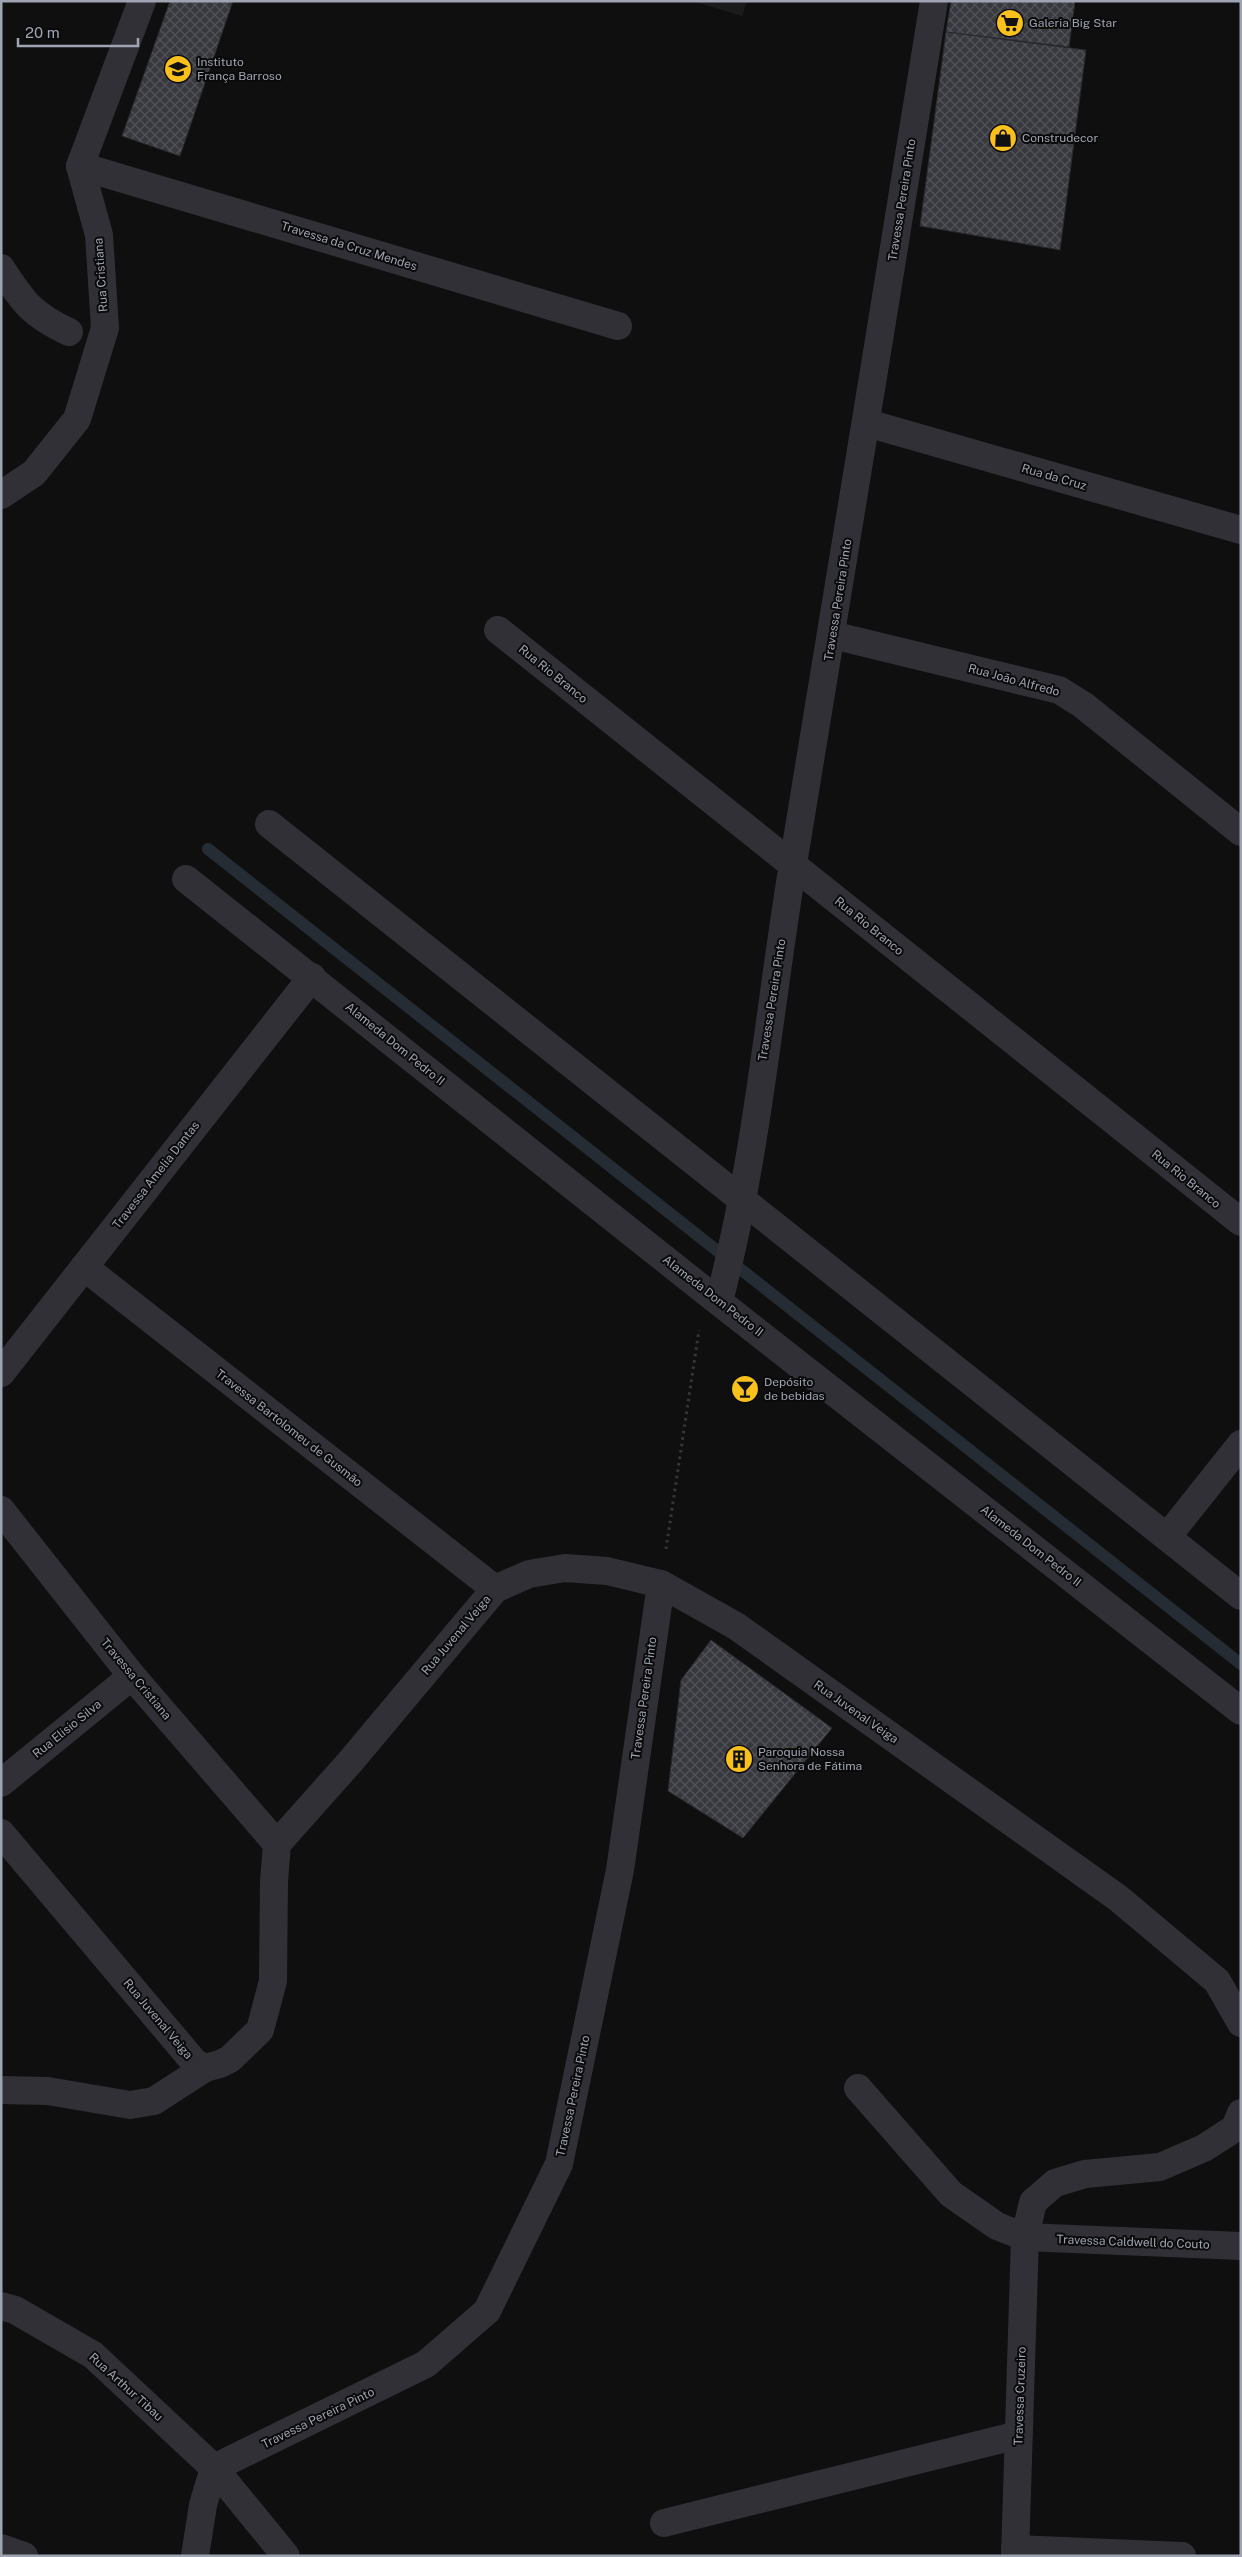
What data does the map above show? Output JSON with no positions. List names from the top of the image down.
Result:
{
  "streets": {
    "street": [
      "Travessa Pereira Pinto",
      "Travessa da Cruz Mendes",
      "Rua Cristiana",
      "Rua da Cruz",
      "Rua Rio Branco",
      "Rua João Alfredo",
      "Alameda Dom Pedro II",
      "Travessa Amelia Dantas",
      "Travessa Bartolomeu de Gusmão",
      "Rua Juvenal Veiga",
      "Travessa Cristiana",
      "Rua Elisio Silva",
      "Travessa Caldwell do Couto",
      "Rua Arthur Tibau",
      "Travessa Cruzeiro"
    ]
  },
  "crossings": [
    ["Travessa Pereira Pinto", "Rua da Cruz"],
    ["Travessa Pereira Pinto", "Rua Rio Branco"],
    ["Travessa Pereira Pinto", "Rua João Alfredo"],
    ["Travessa Pereira Pinto", "Rua Juvenal Veiga"],
    ["Travessa Pereira Pinto", "Rua Arthur Tibau"],
    ["Travessa da Cruz Mendes", "Rua Cristiana"],
    ["Alameda Dom Pedro II", "Travessa Amelia Dantas"],
    ["Travessa Amelia Dantas", "Travessa Bartolomeu de Gusmão"],
    ["Travessa Bartolomeu de Gusmão", "Rua Juvenal Veiga"],
    ["Rua Juvenal Veiga", "Travessa Cristiana"],
    ["Travessa Cristiana", "Rua Elisio Silva"],
    ["Travessa Caldwell do Couto", "Travessa Cruzeiro"]
  ],
  "places": {
    "supermarket": ["Galeria Big Star"],
    "school or university": ["Instituto França Barroso"],
    "shop": ["Construdecor"],
    "bar": ["Depósito de bebidas"],
    "building": ["Paroquia Nossa Senhora de Fátima"]
  },
  "scale_bar": "20 m"
}
